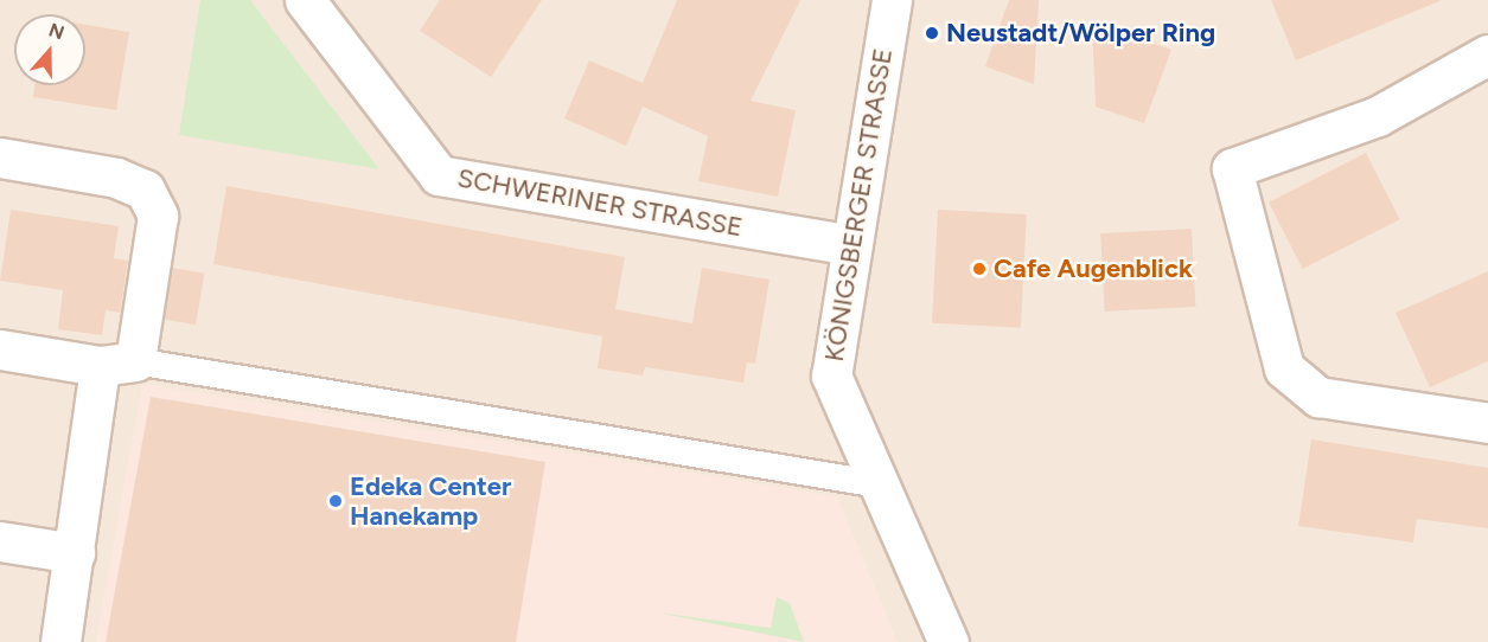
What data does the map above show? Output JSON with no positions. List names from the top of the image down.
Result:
{
  "streets": {
    "street": ["SCHWERINER STRASSE", "KÖNIGSBERGER STRASSE"]
  },
  "crossings": [
    ["SCHWERINER STRASSE", "KÖNIGSBERGER STRASSE"]
  ],
  "places": ["Neustadt/Wölper Ring", "Cafe Augenblick", "Edeka Center Hanekamp"],
  "north": "top"
}
